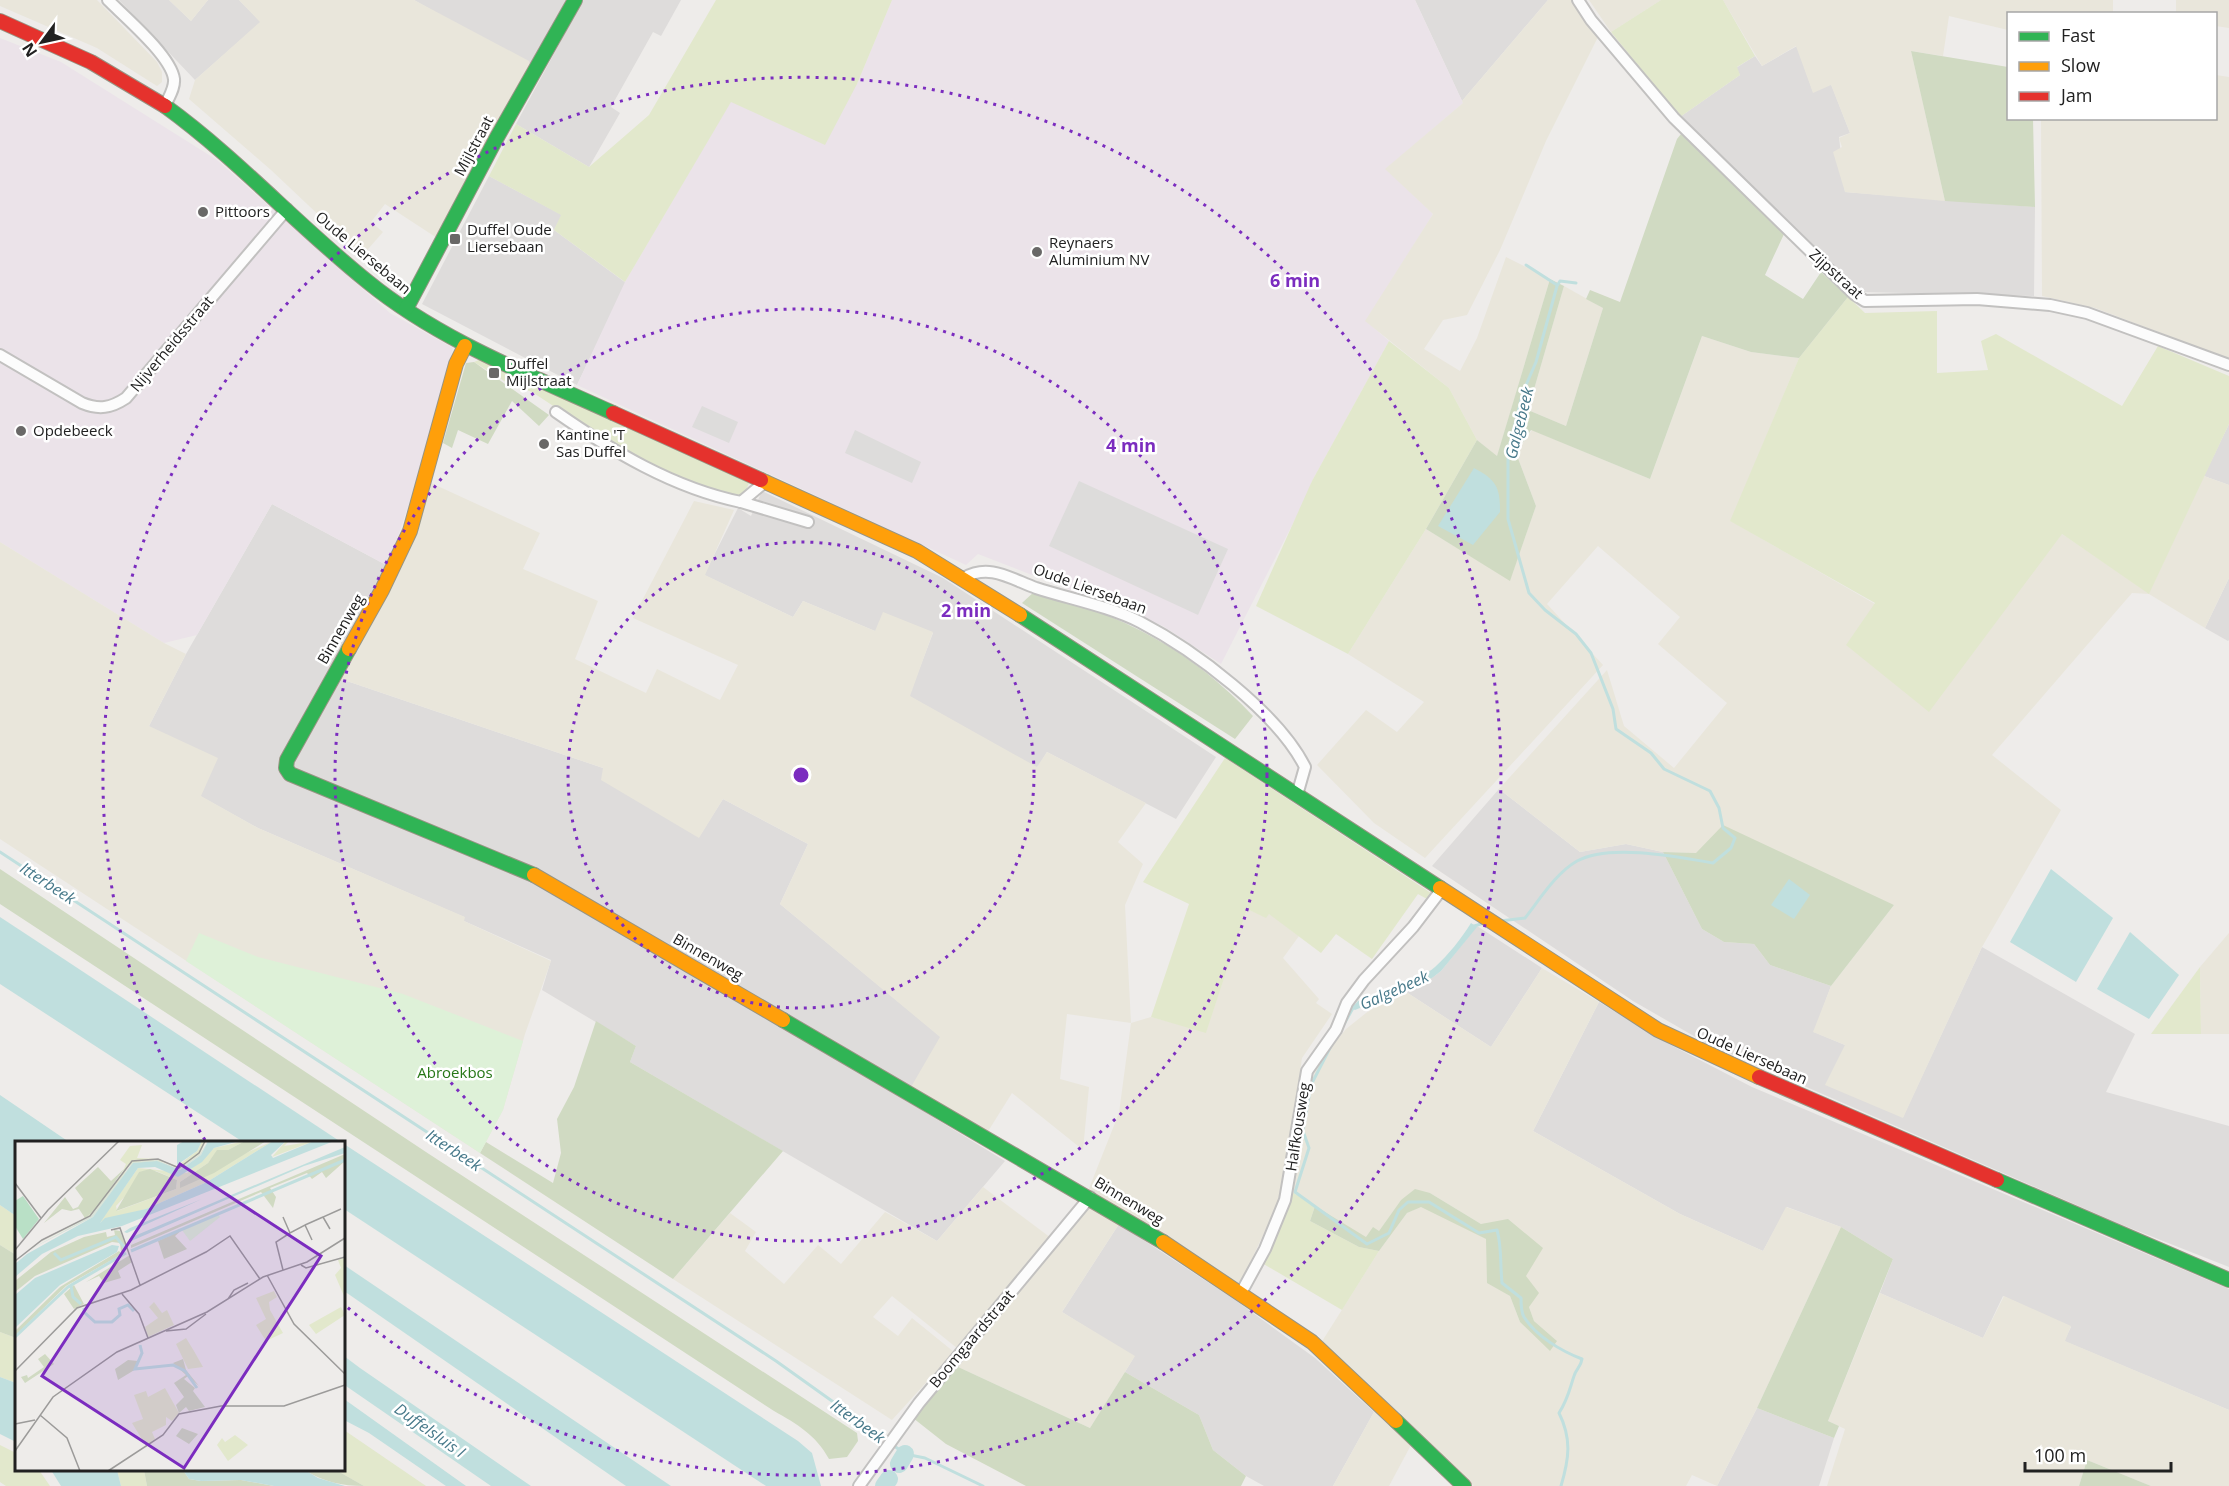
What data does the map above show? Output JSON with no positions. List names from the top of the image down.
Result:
{
  "streets": {
    "main road": ["Mijlstraat", "Oude Liersebaan", "Binnenweg"],
    "street": [
      "Zijpstraat",
      "Nijverheidsstraat",
      "Halfkousweg",
      "Boomgaardstraat"
    ]
  },
  "crossings": [
    ["Mijlstraat", "Oude Liersebaan"],
    ["Oude Liersebaan", "Nijverheidsstraat"],
    ["Oude Liersebaan", "Binnenweg"],
    ["Oude Liersebaan", "Halfkousweg"],
    ["Binnenweg", "Halfkousweg"],
    ["Binnenweg", "Boomgaardstraat"]
  ],
  "water": ["Galgebeek", "Itterbeek", "Duffelsluis I"],
  "parks": ["Abroekbos"],
  "places": {
    "other": [
      "Pittoors",
      "Reynaers Aluminium NV",
      "Opdebeeck",
      "Kantine 'T Sas Duffel"
    ],
    "transit": ["Duffel Oude Liersebaan", "Duffel Mijlstraat"]
  },
  "legend": ["Fast", "Slow", "Jam"],
  "scale_bar": "100 m",
  "north": "bottom left",
  "rings": ["6 min", "4 min", "2 min"]
}
